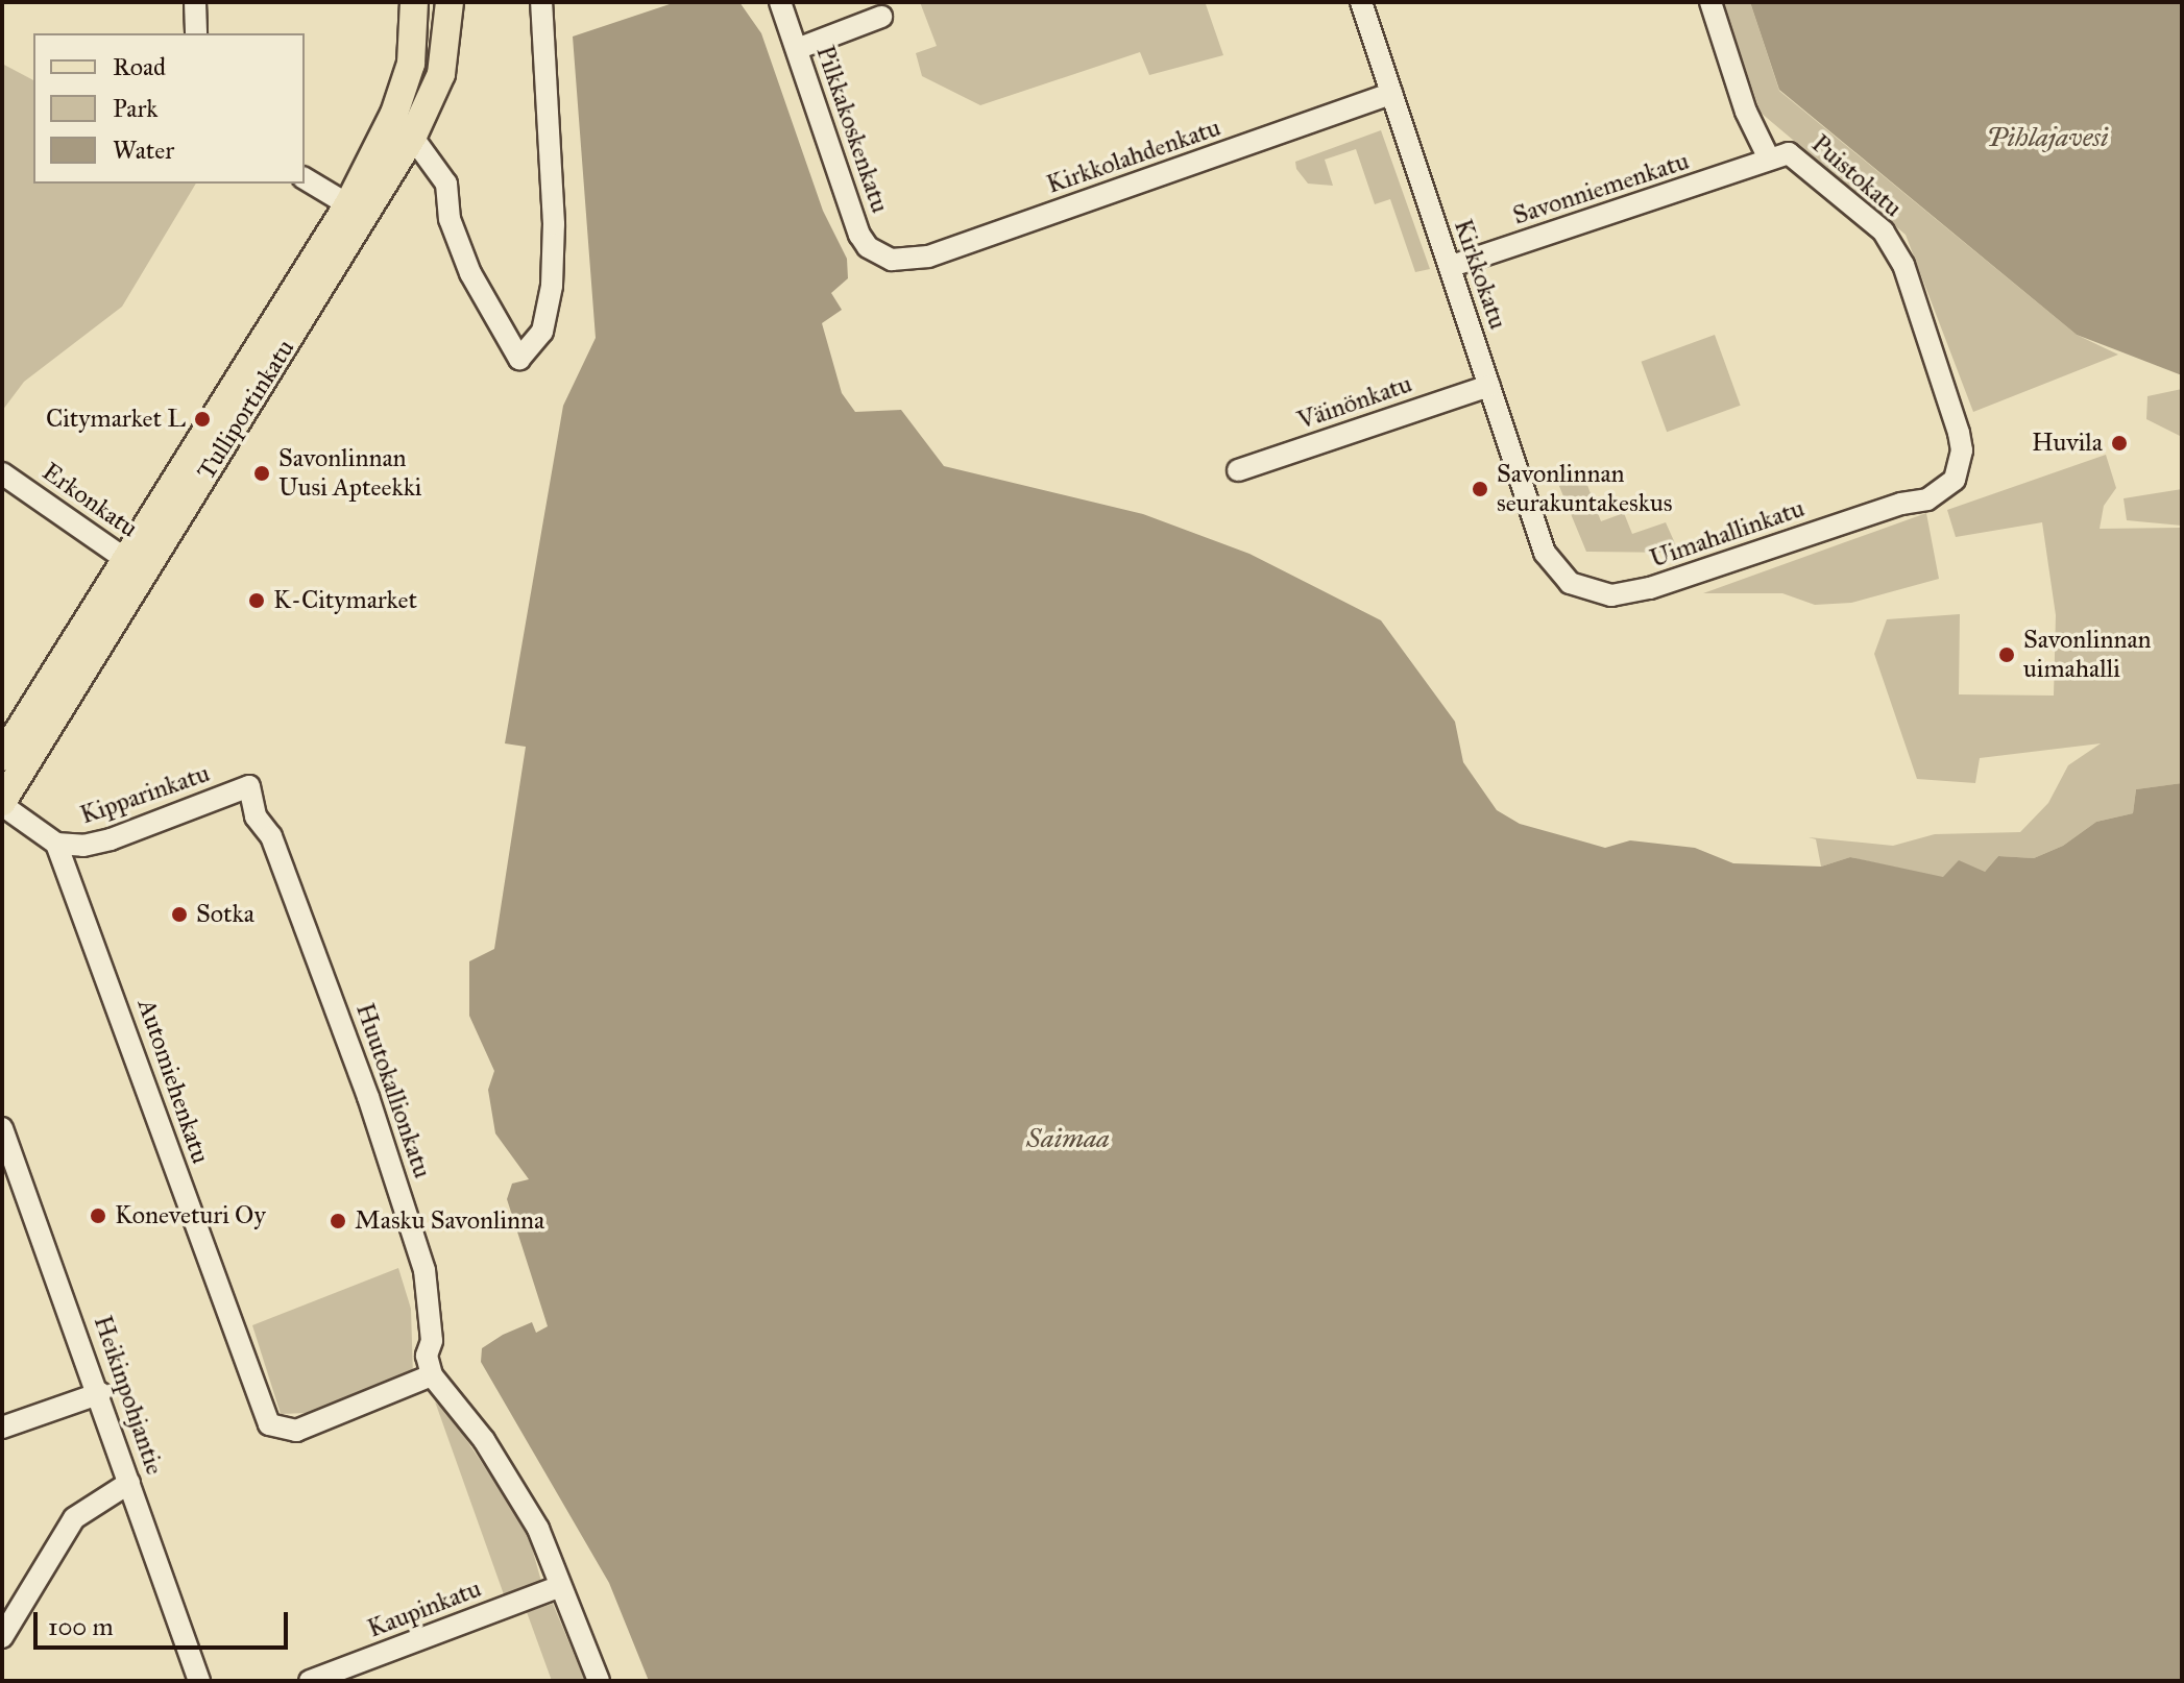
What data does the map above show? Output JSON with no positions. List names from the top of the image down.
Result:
{
  "streets": {
    "main road": ["Tulliportinkatu"],
    "street": [
      "Pilkkakoskenkatu",
      "Kirkkolahdenkatu",
      "Puistokatu",
      "Savonniemenkatu",
      "Kirkkokatu",
      "Väinönkatu",
      "Erkonkatu",
      "Uimahallinkatu",
      "Kipparinkatu",
      "Automiehenkatu",
      "Huutokallionkatu",
      "Heikinpohjantie",
      "Kaupinkatu"
    ]
  },
  "crossings": [
    ["Pilkkakoskenkatu", "Kirkkolahdenkatu"],
    ["Kirkkolahdenkatu", "Kirkkokatu"],
    ["Puistokatu", "Savonniemenkatu"],
    ["Puistokatu", "Uimahallinkatu"],
    ["Savonniemenkatu", "Kirkkokatu"],
    ["Kirkkokatu", "Väinönkatu"],
    ["Kirkkokatu", "Uimahallinkatu"],
    ["Tulliportinkatu", "Erkonkatu"],
    ["Kipparinkatu", "Automiehenkatu"],
    ["Kipparinkatu", "Huutokallionkatu"],
    ["Automiehenkatu", "Huutokallionkatu"]
  ],
  "water": ["Pihlajavesi", "Saimaa"],
  "places": [
    "Citymarket L",
    "Huvila",
    "Savonlinnan Uusi Apteekki",
    "Savonlinnan seurakuntakeskus",
    "K-Citymarket",
    "Savonlinnan uimahalli",
    "Sotka",
    "Koneveturi Oy",
    "Masku Savonlinna"
  ],
  "legend": ["Road", "Park", "Water"],
  "scale_bar": "100 m"
}
